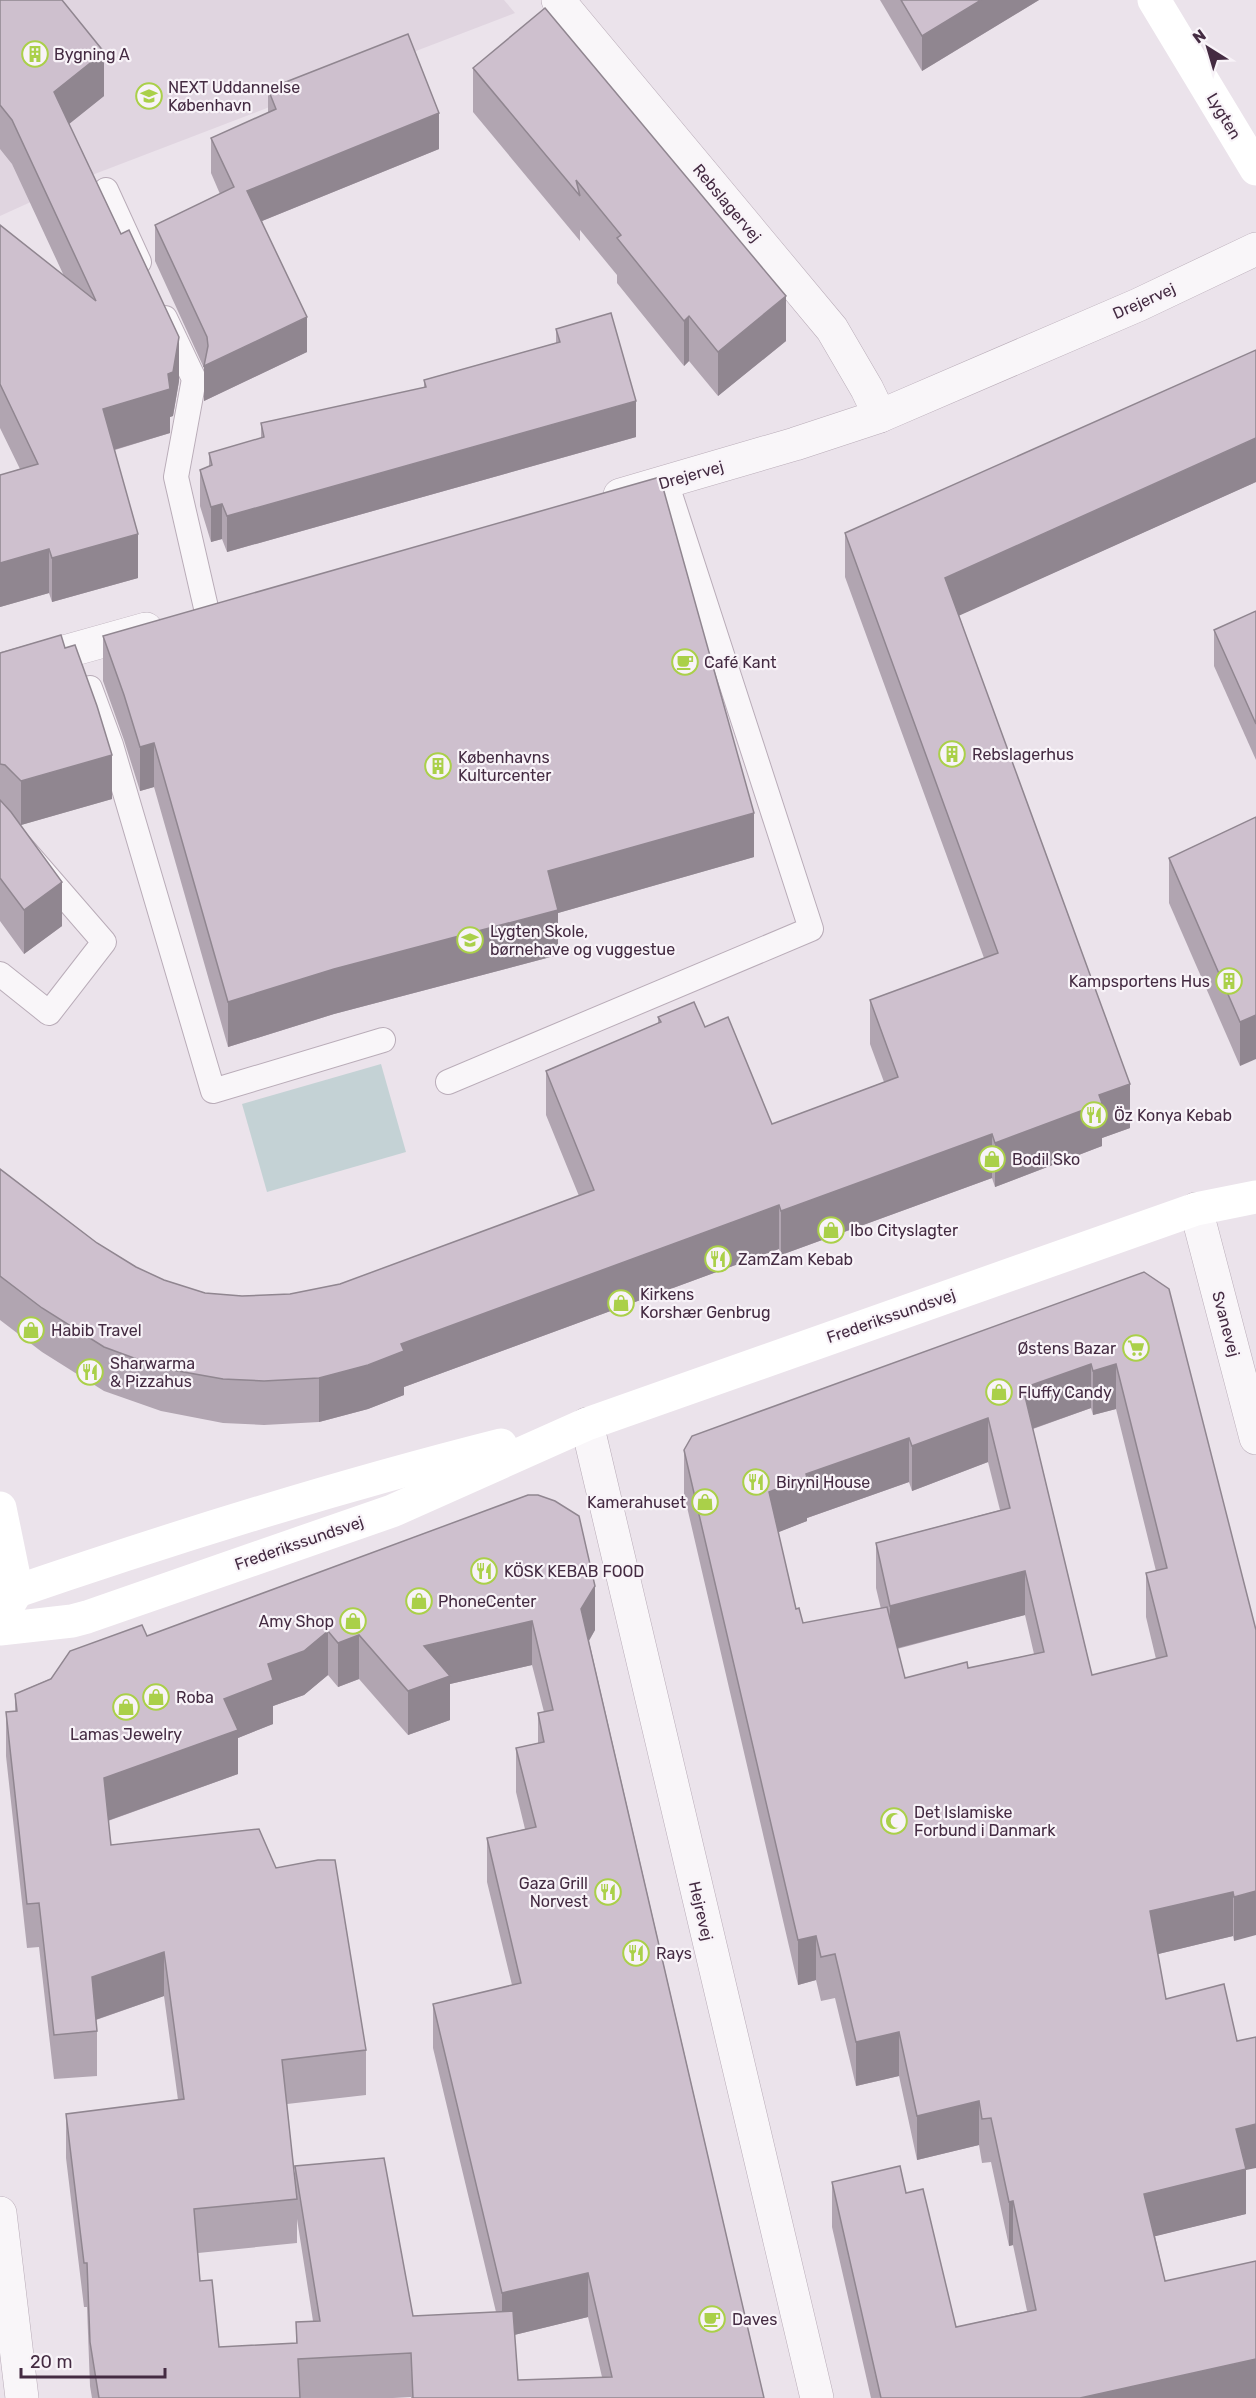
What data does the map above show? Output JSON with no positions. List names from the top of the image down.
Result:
{
  "streets": {
    "street": [
      "Lygten",
      "Rebslagervej",
      "Drejervej",
      "Frederikssundsvej",
      "Svanevej",
      "Hejrevej"
    ]
  },
  "crossings": [
    ["Rebslagervej", "Drejervej"],
    ["Frederikssundsvej", "Svanevej"],
    ["Frederikssundsvej", "Hejrevej"]
  ],
  "places": {
    "building": [
      "Bygning A",
      "Rebslagerhus",
      "Københavns Kulturcenter",
      "Kampsportens Hus"
    ],
    "school or university": ["NEXT Uddannelse København", "Lygten Skole, børnehave og vuggestue"],
    "cafe": ["Café Kant", "Daves"],
    "restaurant": [
      "Öz Konya Kebab",
      "ZamZam Kebab",
      "Sharwarma & Pizzahus",
      "Biryni House",
      "KÖSK KEBAB FOOD",
      "Gaza Grill Norvest",
      "Rays"
    ],
    "shop": [
      "Bodil Sko",
      "Ibo Cityslagter",
      "Kirkens Korshær Genbrug",
      "Habib Travel",
      "Fluffy Candy",
      "Kamerahuset",
      "PhoneCenter",
      "Amy Shop",
      "Roba",
      "Lamas Jewelry"
    ],
    "supermarket": ["Østens Bazar"],
    "mosque": ["Det Islamiske Forbund i Danmark"]
  },
  "scale_bar": "20 m",
  "north": "top left"
}
